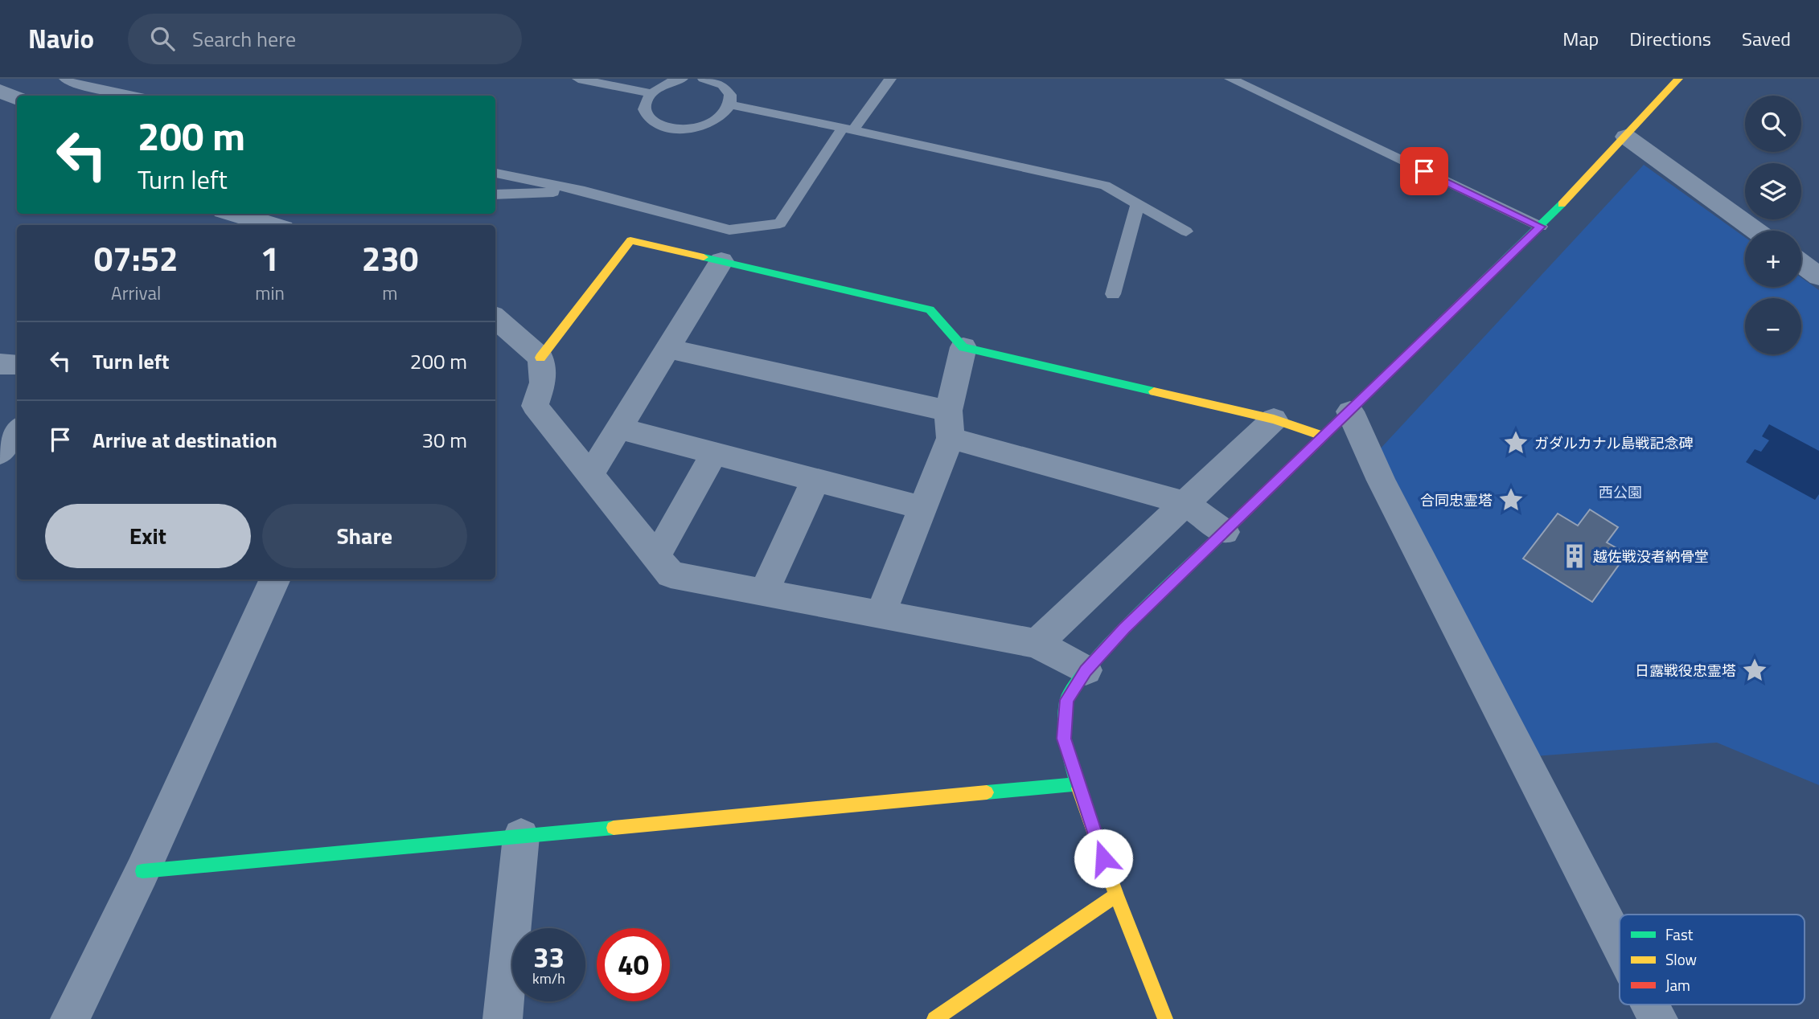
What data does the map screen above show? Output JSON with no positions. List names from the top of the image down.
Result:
{
  "parks": ["西公園"],
  "places": {
    "place": ["ガダルカナル島戦記念碑", "合同忠霊塔", "日露戦役忠霊塔"],
    "building": ["越佐戦没者納骨堂"]
  },
  "legend": ["Fast", "Slow", "Jam"],
  "page": {
    "header": "Navio",
    "search": "Search here",
    "nav": ["Map", "Directions", "Saved"],
    "map_buttons": ["+", "−"],
    "turn": ["200 m", "Turn left"],
    "eta": [
      "07:52",
      "Arrival",
      "1",
      "min",
      "230",
      "m"
    ],
    "list": [
      {
        "name": "Turn left",
        "value": "200 m"
      },
      {
        "name": "Arrive at destination",
        "value": "30 m"
      }
    ],
    "buttons": ["Exit", "Share"],
    "speed": "33 km/h",
    "limit": "40"
  }
}
